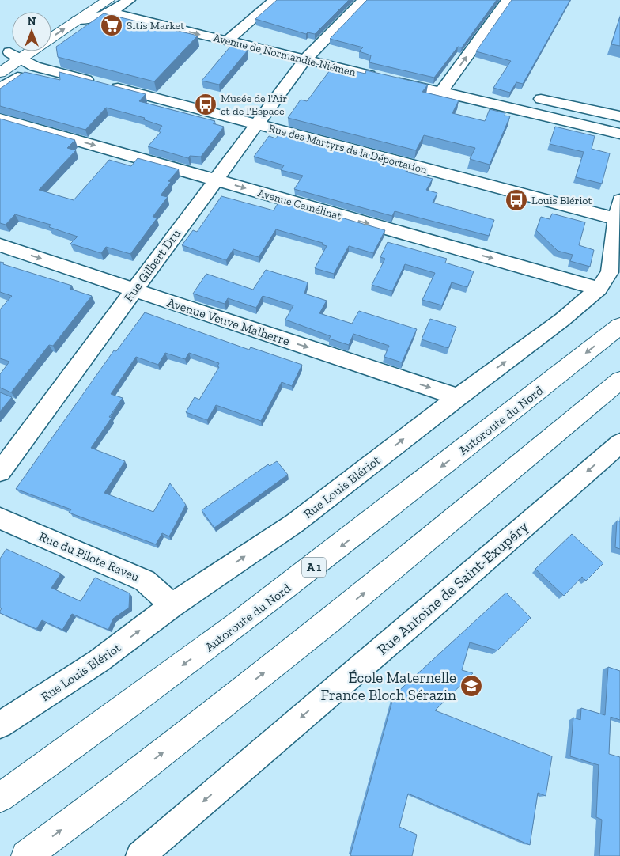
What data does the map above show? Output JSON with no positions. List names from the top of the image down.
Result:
{
  "streets": {
    "main road": ["Autoroute du Nord", "A 1"],
    "street": [
      "Avenue de Normandie-Niémen",
      "Rue des Martyrs de la Déportation",
      "Avenue Camélinat",
      "Rue Gilbert Dru",
      "Avenue Veuve Malherre",
      "Rue Louis Blériot",
      "Rue du Pilote Raveu",
      "Rue Antoine de Saint-Exupéry"
    ]
  },
  "crossings": [
    ["Avenue de Normandie-Niémen", "Rue Gilbert Dru"],
    ["Rue des Martyrs de la Déportation", "Rue Gilbert Dru"],
    ["Rue des Martyrs de la Déportation", "Rue Louis Blériot"],
    ["Avenue Camélinat", "Rue Gilbert Dru"],
    ["Avenue Camélinat", "Rue Louis Blériot"],
    ["Rue Gilbert Dru", "Avenue Veuve Malherre"],
    ["Avenue Veuve Malherre", "Rue Louis Blériot"],
    ["Rue Louis Blériot", "Rue du Pilote Raveu"]
  ],
  "one_way": [
    "Avenue Camélinat",
    "Avenue Veuve Malherre",
    "Rue Louis Blériot",
    "Rue Antoine de Saint-Exupéry"
  ],
  "places": {
    "supermarket": ["Sitis Market"],
    "bus stop": ["Musée de l'Air et de l'Espace", "Louis Blériot"],
    "school or university": ["École Maternelle France Bloch Sérazin"]
  },
  "north": "top"
}
